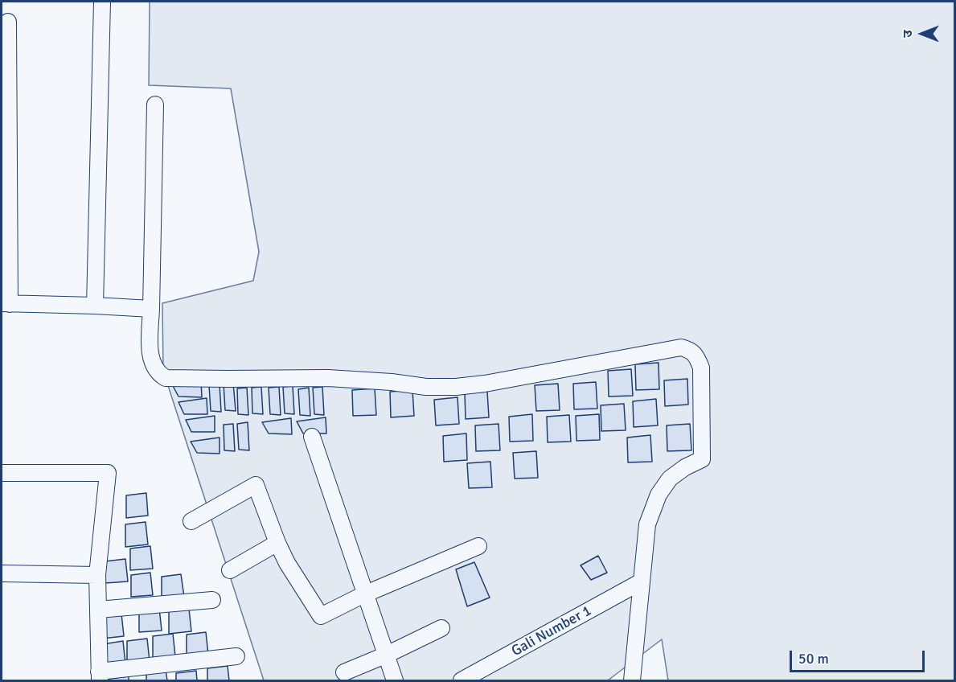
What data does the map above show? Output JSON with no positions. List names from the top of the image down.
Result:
{
  "streets": {
    "street": ["Gali Number 1"]
  },
  "scale_bar": "50 m",
  "north": "left"
}
